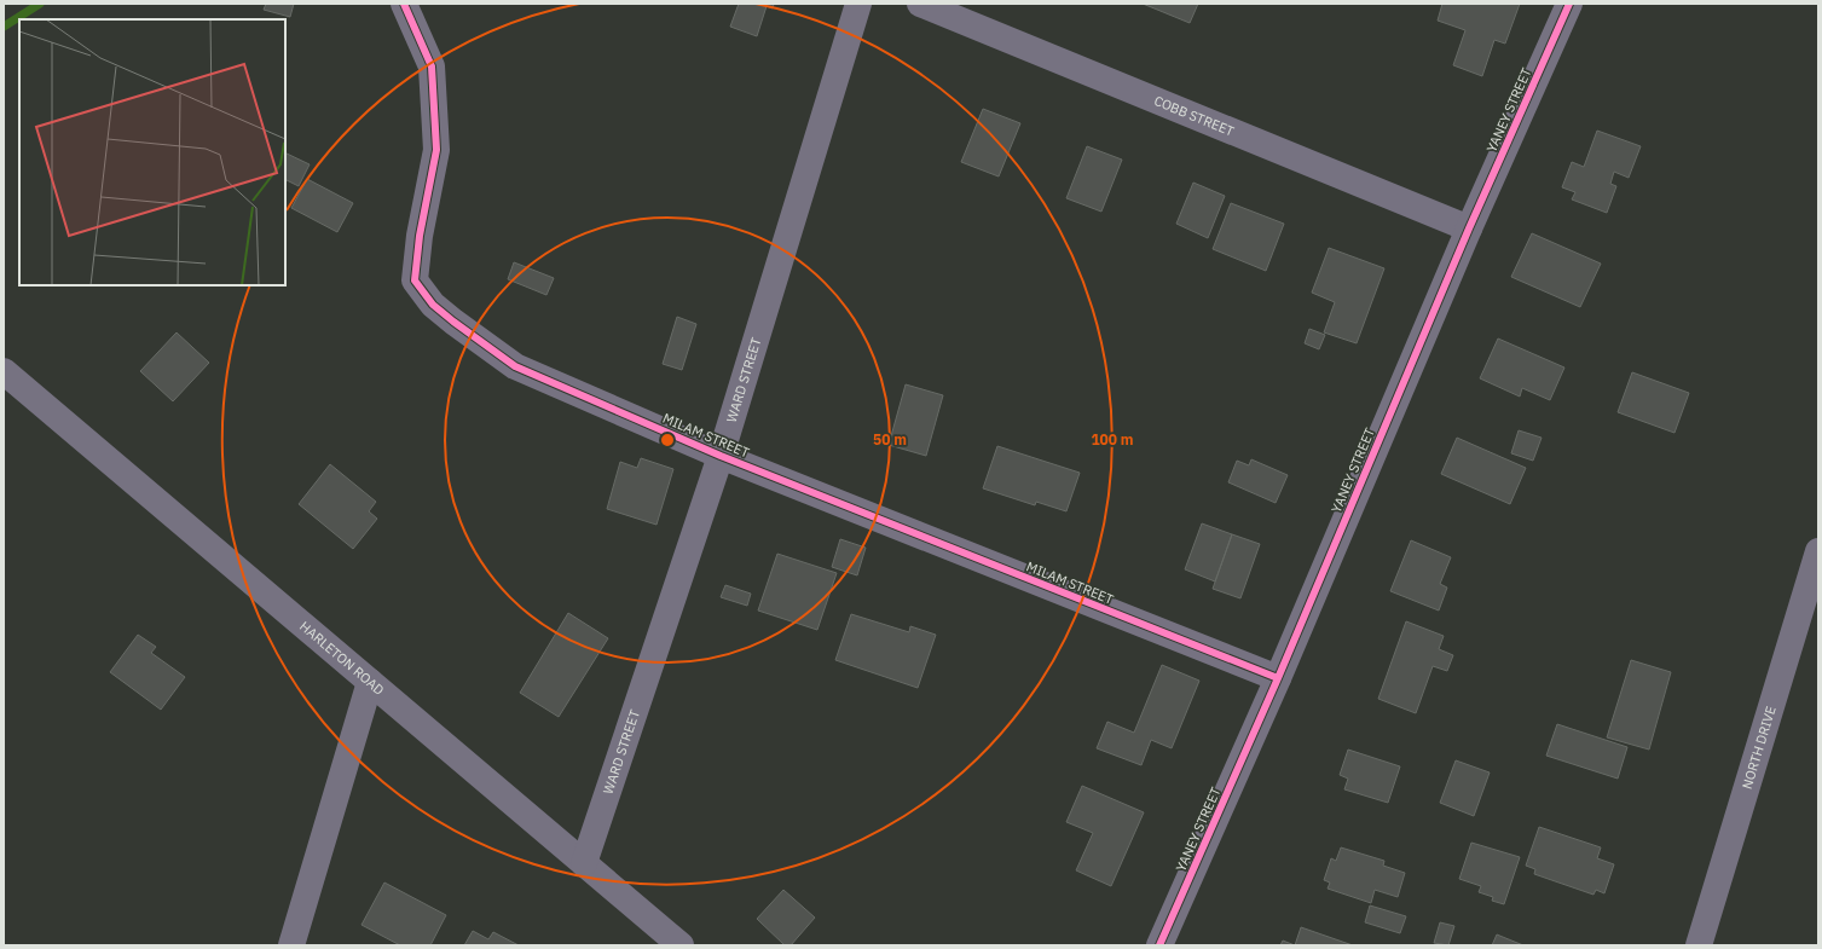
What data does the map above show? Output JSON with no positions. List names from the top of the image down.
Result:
{
  "streets": {
    "street": [
      "YANEY STREET",
      "COBB STREET",
      "WARD STREET",
      "MILAM STREET",
      "HARLETON ROAD",
      "NORTH DRIVE"
    ]
  },
  "crossings": [
    ["YANEY STREET", "COBB STREET"],
    ["YANEY STREET", "MILAM STREET"],
    ["WARD STREET", "MILAM STREET"],
    ["WARD STREET", "HARLETON ROAD"]
  ],
  "rings": ["50 m", "100 m"]
}
